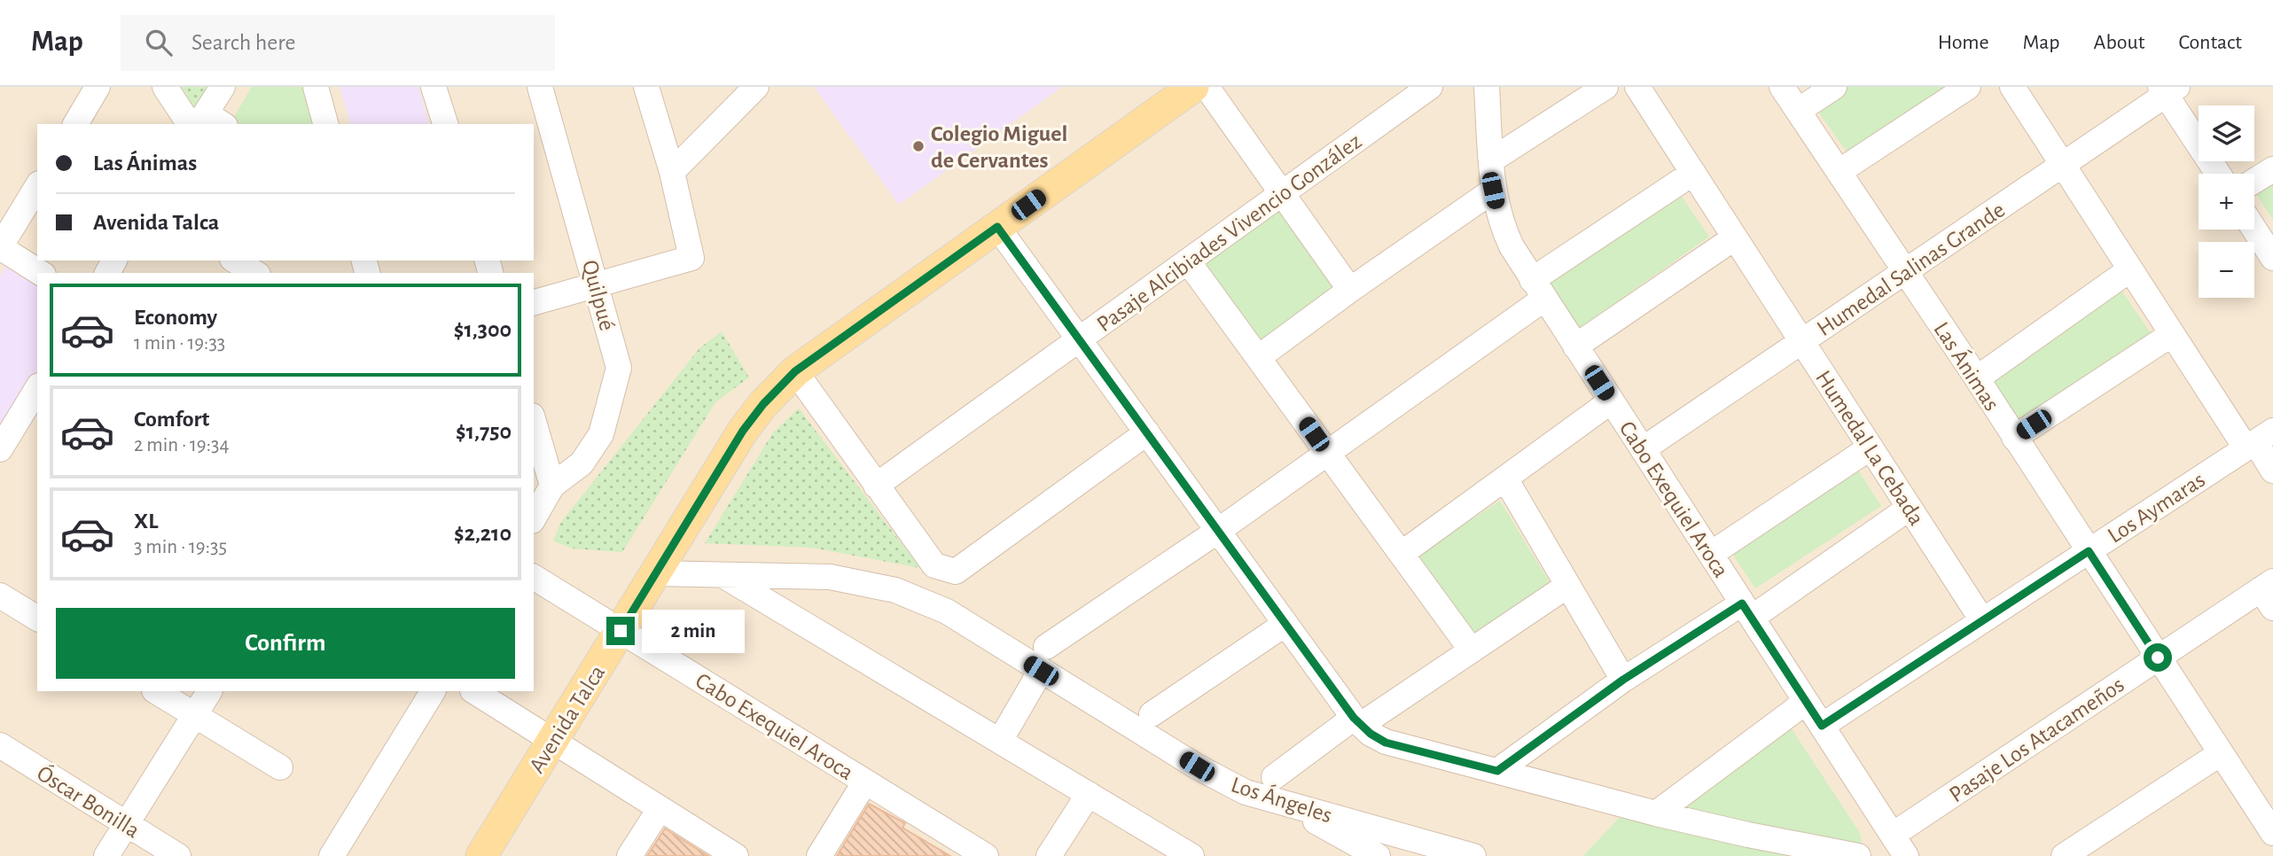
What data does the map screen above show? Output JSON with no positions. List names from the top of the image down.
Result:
{
  "streets": {
    "main road": ["Avenida Talca"],
    "street": [
      "Pasaje Alcibiades Vivencio González",
      "Humedal Salinas Grande",
      "Quilpué",
      "Las Ánimas",
      "Humedal La Cebada",
      "Cabo Exequiel Aroca",
      "Los Aymaras",
      "Pasaje Los Atacameños",
      "Los Ángeles",
      "Óscar Bonilla"
    ]
  },
  "crossings": [
    ["Humedal Salinas Grande", "Las Ánimas"],
    ["Humedal Salinas Grande", "Humedal La Cebada"],
    ["Humedal Salinas Grande", "Cabo Exequiel Aroca"],
    ["Las Ánimas", "Los Aymaras"],
    ["Las Ánimas", "Pasaje Los Atacameños"],
    ["Humedal La Cebada", "Los Aymaras"],
    ["Cabo Exequiel Aroca", "Los Aymaras"],
    ["Cabo Exequiel Aroca", "Avenida Talca"],
    ["Cabo Exequiel Aroca", "Pasaje Los Atacameños"],
    ["Avenida Talca", "Los Ángeles"]
  ],
  "places": ["Colegio Miguel de Cervantes"],
  "page": {
    "header": "Map",
    "search": "Search here",
    "nav": [
      "Home",
      "Map",
      "About",
      "Contact"
    ],
    "map_buttons": ["+", "−"],
    "banner": ["Las Ánimas", "Avenida Talca"],
    "list": [
      {
        "name": "Economy",
        "note": "1 min · 19:33",
        "value": "$1,300"
      },
      {
        "name": "Comfort",
        "note": "2 min · 19:34",
        "value": "$1,750"
      },
      {
        "name": "XL",
        "note": "3 min · 19:35",
        "value": "$2,210"
      }
    ],
    "buttons": "Confirm",
    "bubble": "2 min"
  }
}
